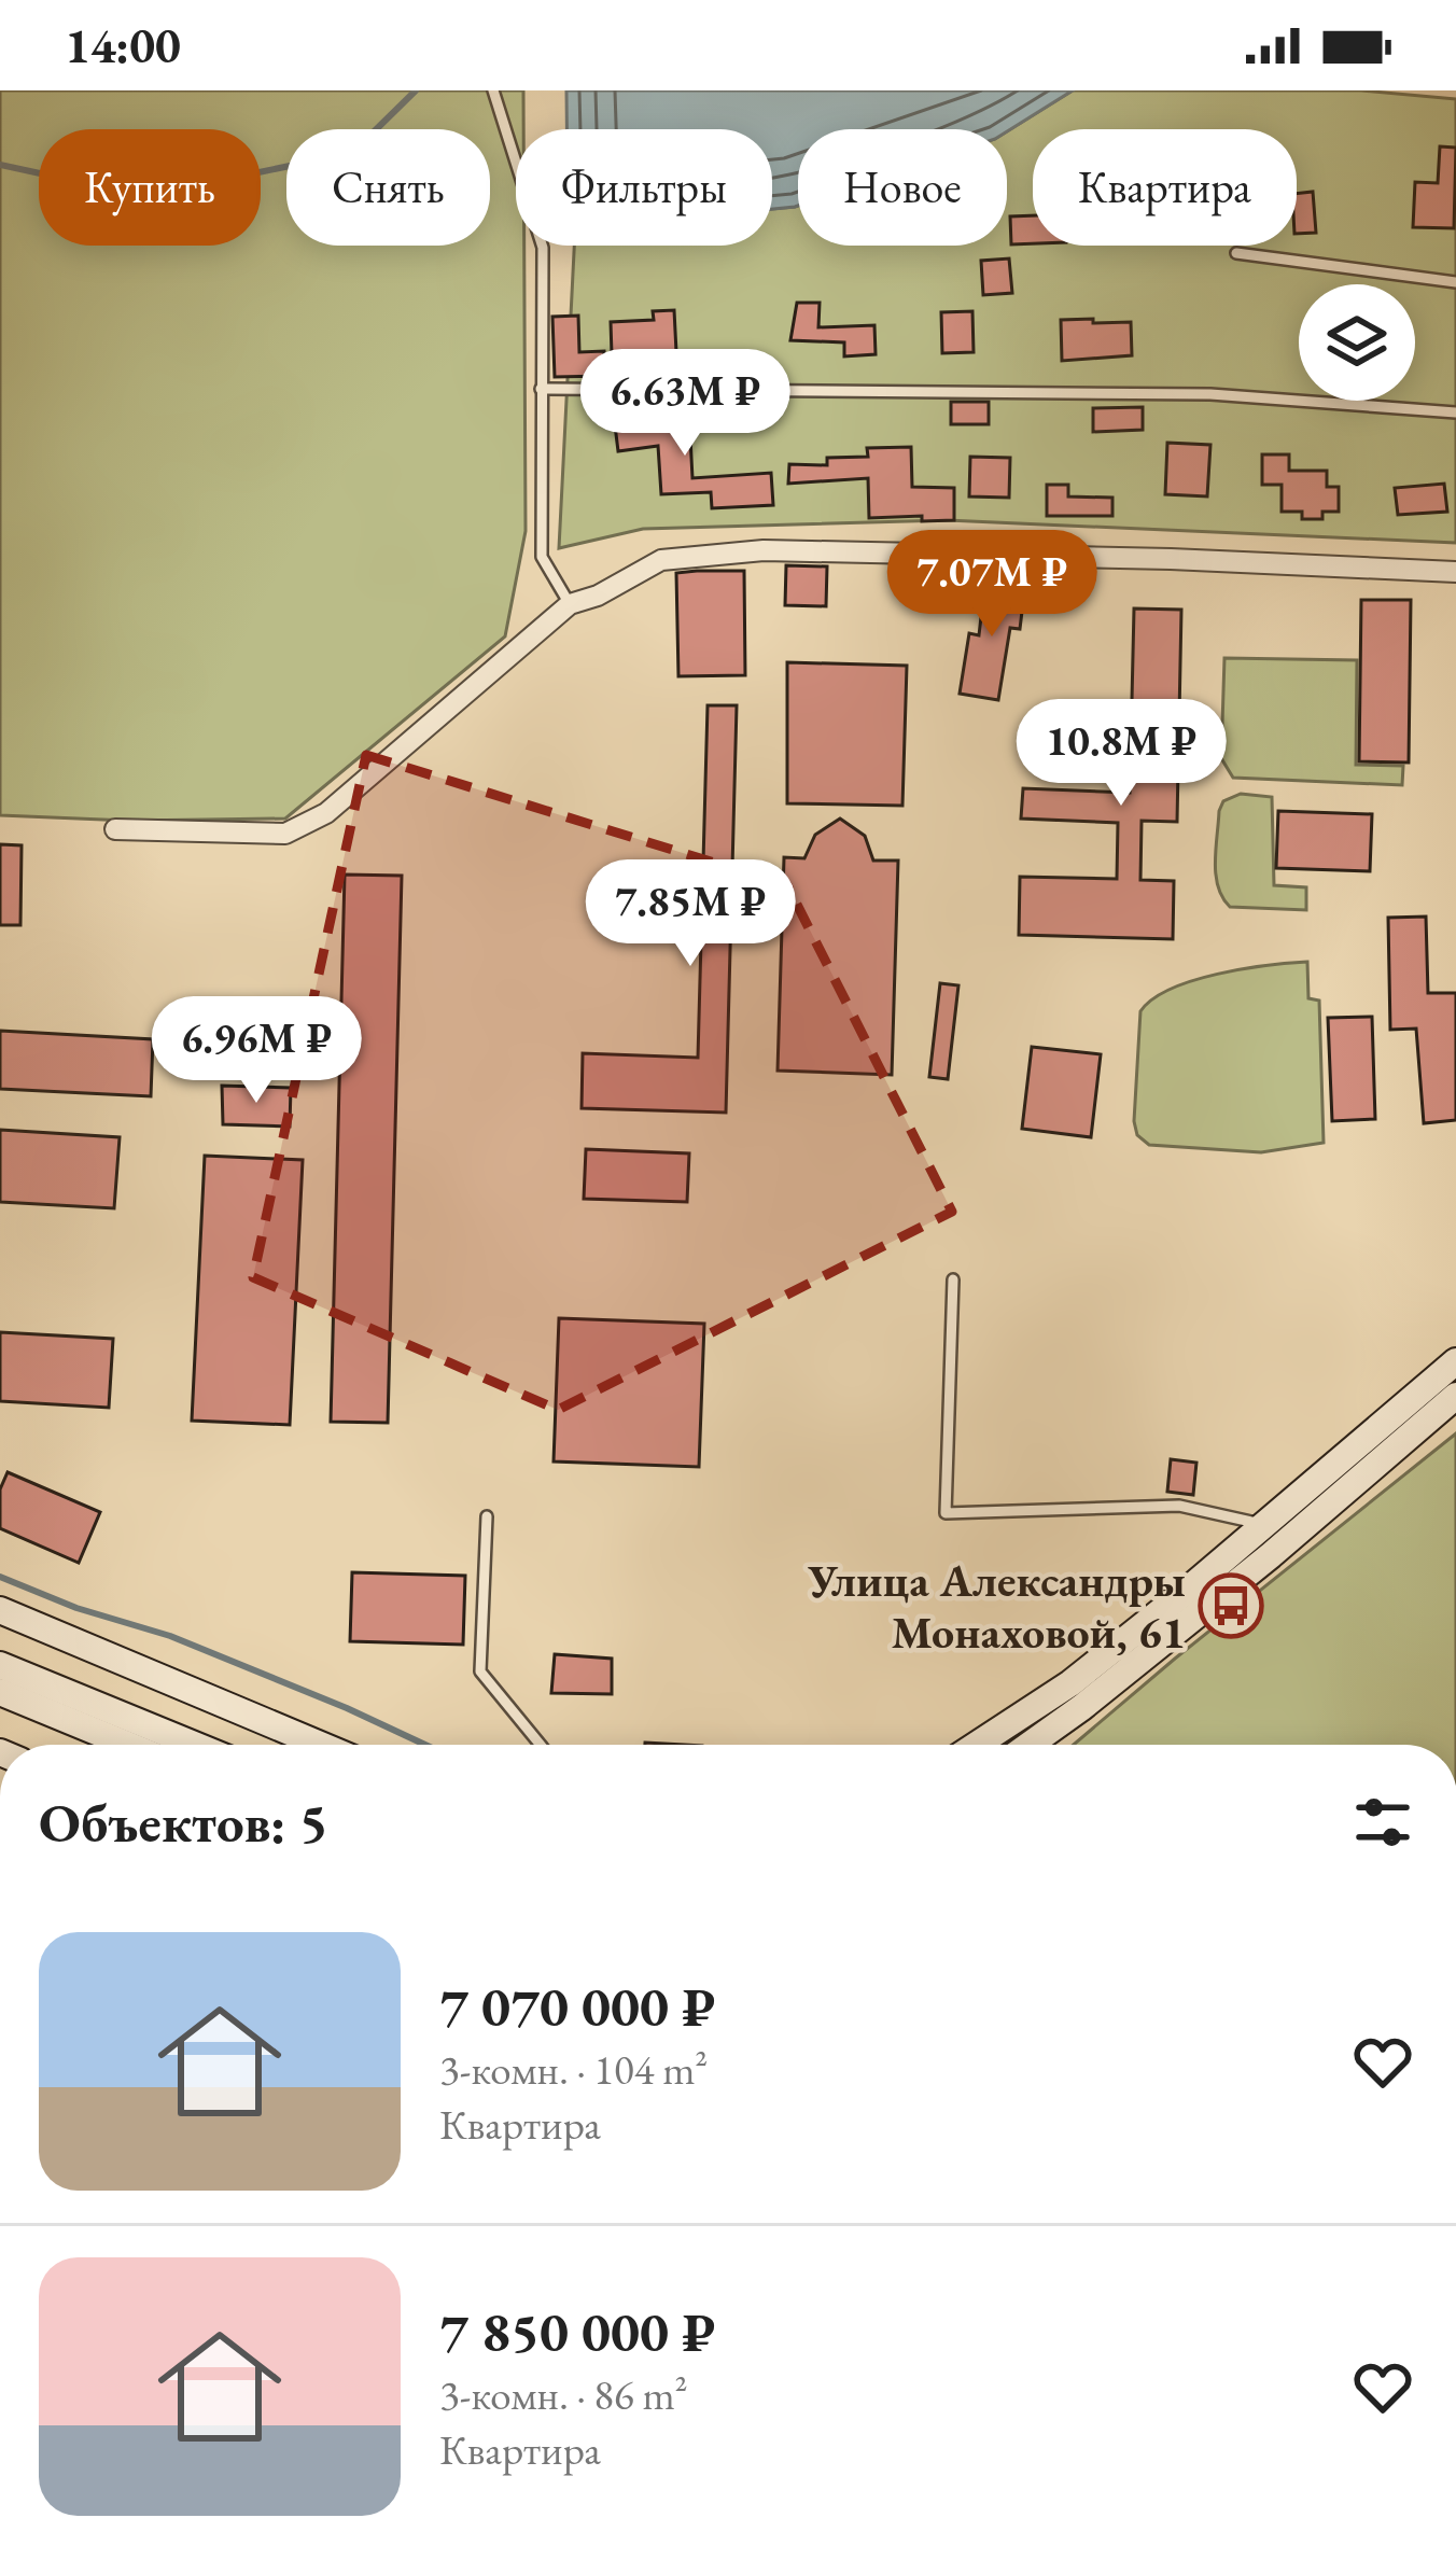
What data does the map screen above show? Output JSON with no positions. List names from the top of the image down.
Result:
{
  "places": {
    "bus stop": ["Улица Александры Монаховой, 61"]
  },
  "page": {
    "status": "14:00",
    "chip": [
      "Купить",
      "Снять",
      "Фильтры",
      "Новое",
      "Квартира"
    ],
    "price": [
      "6.63M ₽",
      "7.07M ₽",
      "10.8M ₽",
      "7.85M ₽",
      "6.96M ₽"
    ],
    "heading": "Объектов: 5",
    "list": [
      {
        "name": "7 070 000 ₽",
        "note": "3-комн. · 104 m² · Квартира"
      },
      {
        "name": "7 850 000 ₽",
        "note": "3-комн. · 86 m² · Квартира"
      }
    ]
  }
}
